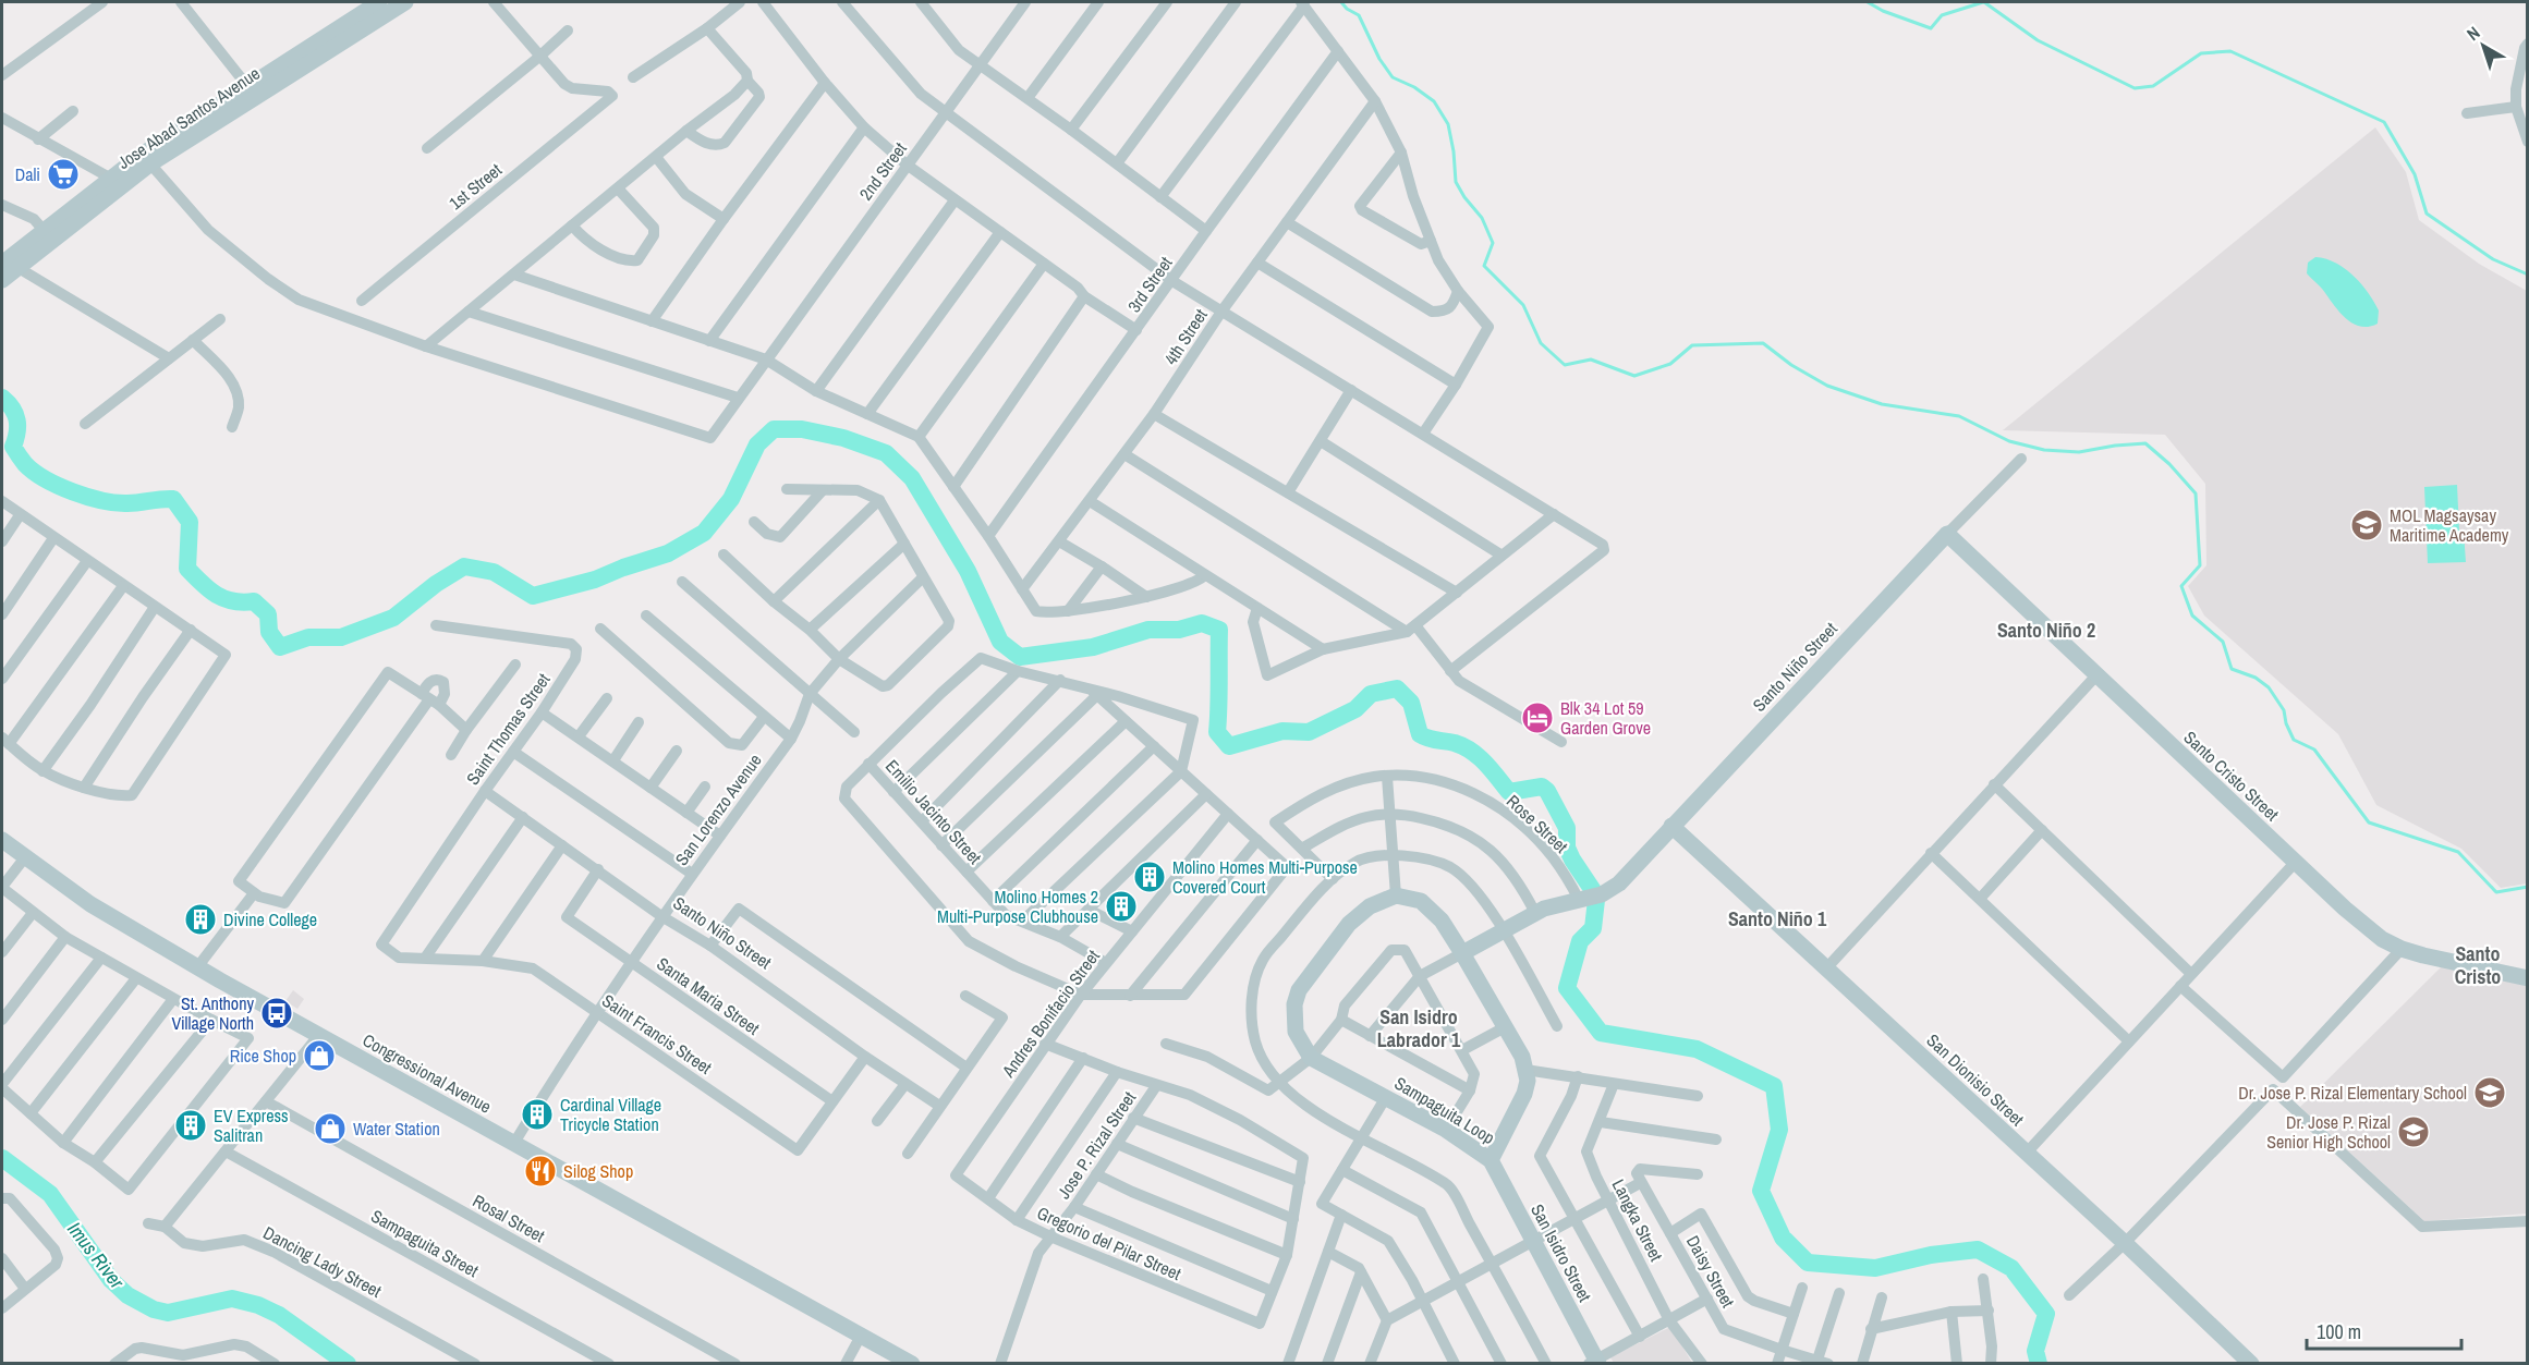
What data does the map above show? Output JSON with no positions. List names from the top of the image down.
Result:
{
  "streets": {
    "street": [
      "Jose Abad Santos Avenue",
      "2nd Street",
      "1st Street",
      "3rd Street",
      "4th Street",
      "Santo Niño Street",
      "Saint Thomas Street",
      "Santo Cristo Street",
      "San Lorenzo Avenue",
      "Emilio Jacinto Street",
      "Rose Street",
      "Santa Maria Street",
      "Andres Bonifacio Street",
      "Saint Francis Street",
      "Congressional Avenue",
      "San Dionisio Street",
      "Sampaguita Loop",
      "Jose P. Rizal Street",
      "Rosal Street",
      "Langka Street",
      "Sampaguita Street",
      "Gregorio del Pilar Street",
      "San Isidro Street",
      "Dancing Lady Street",
      "Daisy Street"
    ]
  },
  "crossings": [
    ["Santo Niño Street", "Saint Thomas Street"],
    ["Santo Niño Street", "Santo Cristo Street"],
    ["Santo Niño Street", "San Lorenzo Avenue"],
    ["Santo Niño Street", "Rose Street"],
    ["Santo Niño Street", "Santa Maria Street"],
    ["Santo Niño Street", "Saint Francis Street"],
    ["Santo Niño Street", "San Dionisio Street"],
    ["Saint Thomas Street", "Saint Francis Street"],
    ["San Lorenzo Avenue", "Santa Maria Street"],
    ["San Lorenzo Avenue", "Saint Francis Street"],
    ["San Lorenzo Avenue", "Congressional Avenue"],
    ["Emilio Jacinto Street", "Andres Bonifacio Street"],
    ["Santa Maria Street", "Saint Francis Street"],
    ["Andres Bonifacio Street", "Gregorio del Pilar Street"],
    ["Sampaguita Loop", "San Isidro Street"],
    ["Jose P. Rizal Street", "Gregorio del Pilar Street"]
  ],
  "districts": [
    "Santo Niño 2",
    "Santo Niño 1",
    "Santo Cristo",
    "San Isidro Labrador 1"
  ],
  "water": ["Imus River"],
  "places": {
    "supermarket": ["Dali"],
    "school or university": ["MOL Magsaysay Maritime Academy", "Dr. Jose P. Rizal Elementary School", "Dr. Jose P. Rizal Senior High School"],
    "hotel": ["Blk 34 Lot 59 Garden Grove"],
    "building": [
      "Molino Homes Multi-Purpose Covered Court",
      "Molino Homes 2 Multi-Purpose Clubhouse",
      "Divine College",
      "Cardinal Village Tricycle Station",
      "EV Express Salitran"
    ],
    "bus stop": ["St. Anthony Village North"],
    "shop": ["Rice Shop", "Water Station"],
    "restaurant": ["Silog Shop"]
  },
  "scale_bar": "100 m",
  "north": "top left"
}
